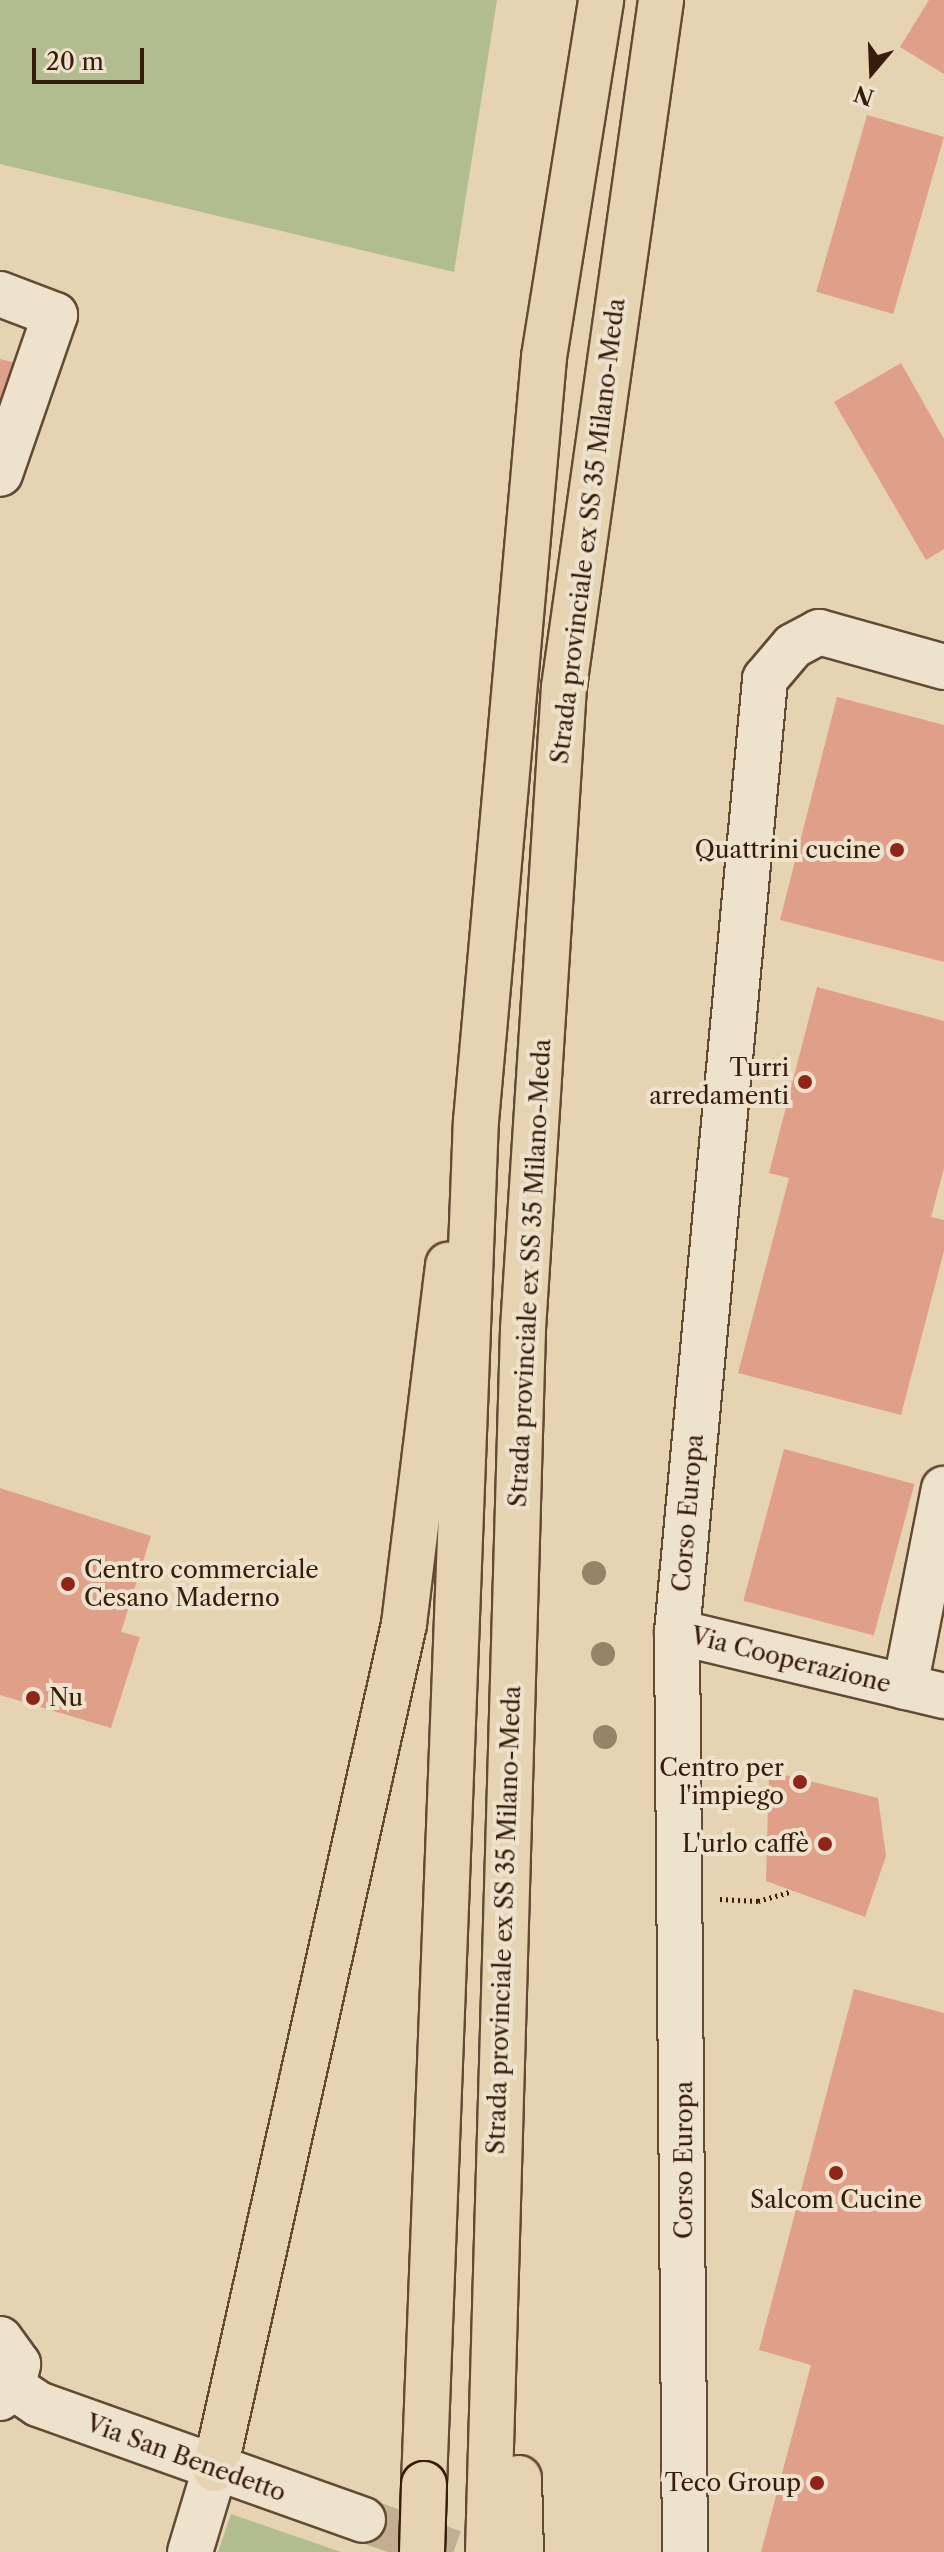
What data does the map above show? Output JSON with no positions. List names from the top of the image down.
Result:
{
  "streets": {
    "highway": ["Strada provinciale ex SS 35 Milano-Meda"],
    "street": ["Corso Europa", "Via Cooperazione", "Via San Benedetto"]
  },
  "crossings": [
    ["Corso Europa", "Via Cooperazione"]
  ],
  "places": [
    "Quattrini cucine",
    "Turri arredamenti",
    "Centro commerciale Cesano Maderno",
    "Nu",
    "Centro per l'impiego",
    "L'urlo caffè",
    "Salcom Cucine",
    "Teco Group"
  ],
  "scale_bar": "20 m",
  "north": "bottom"
}
